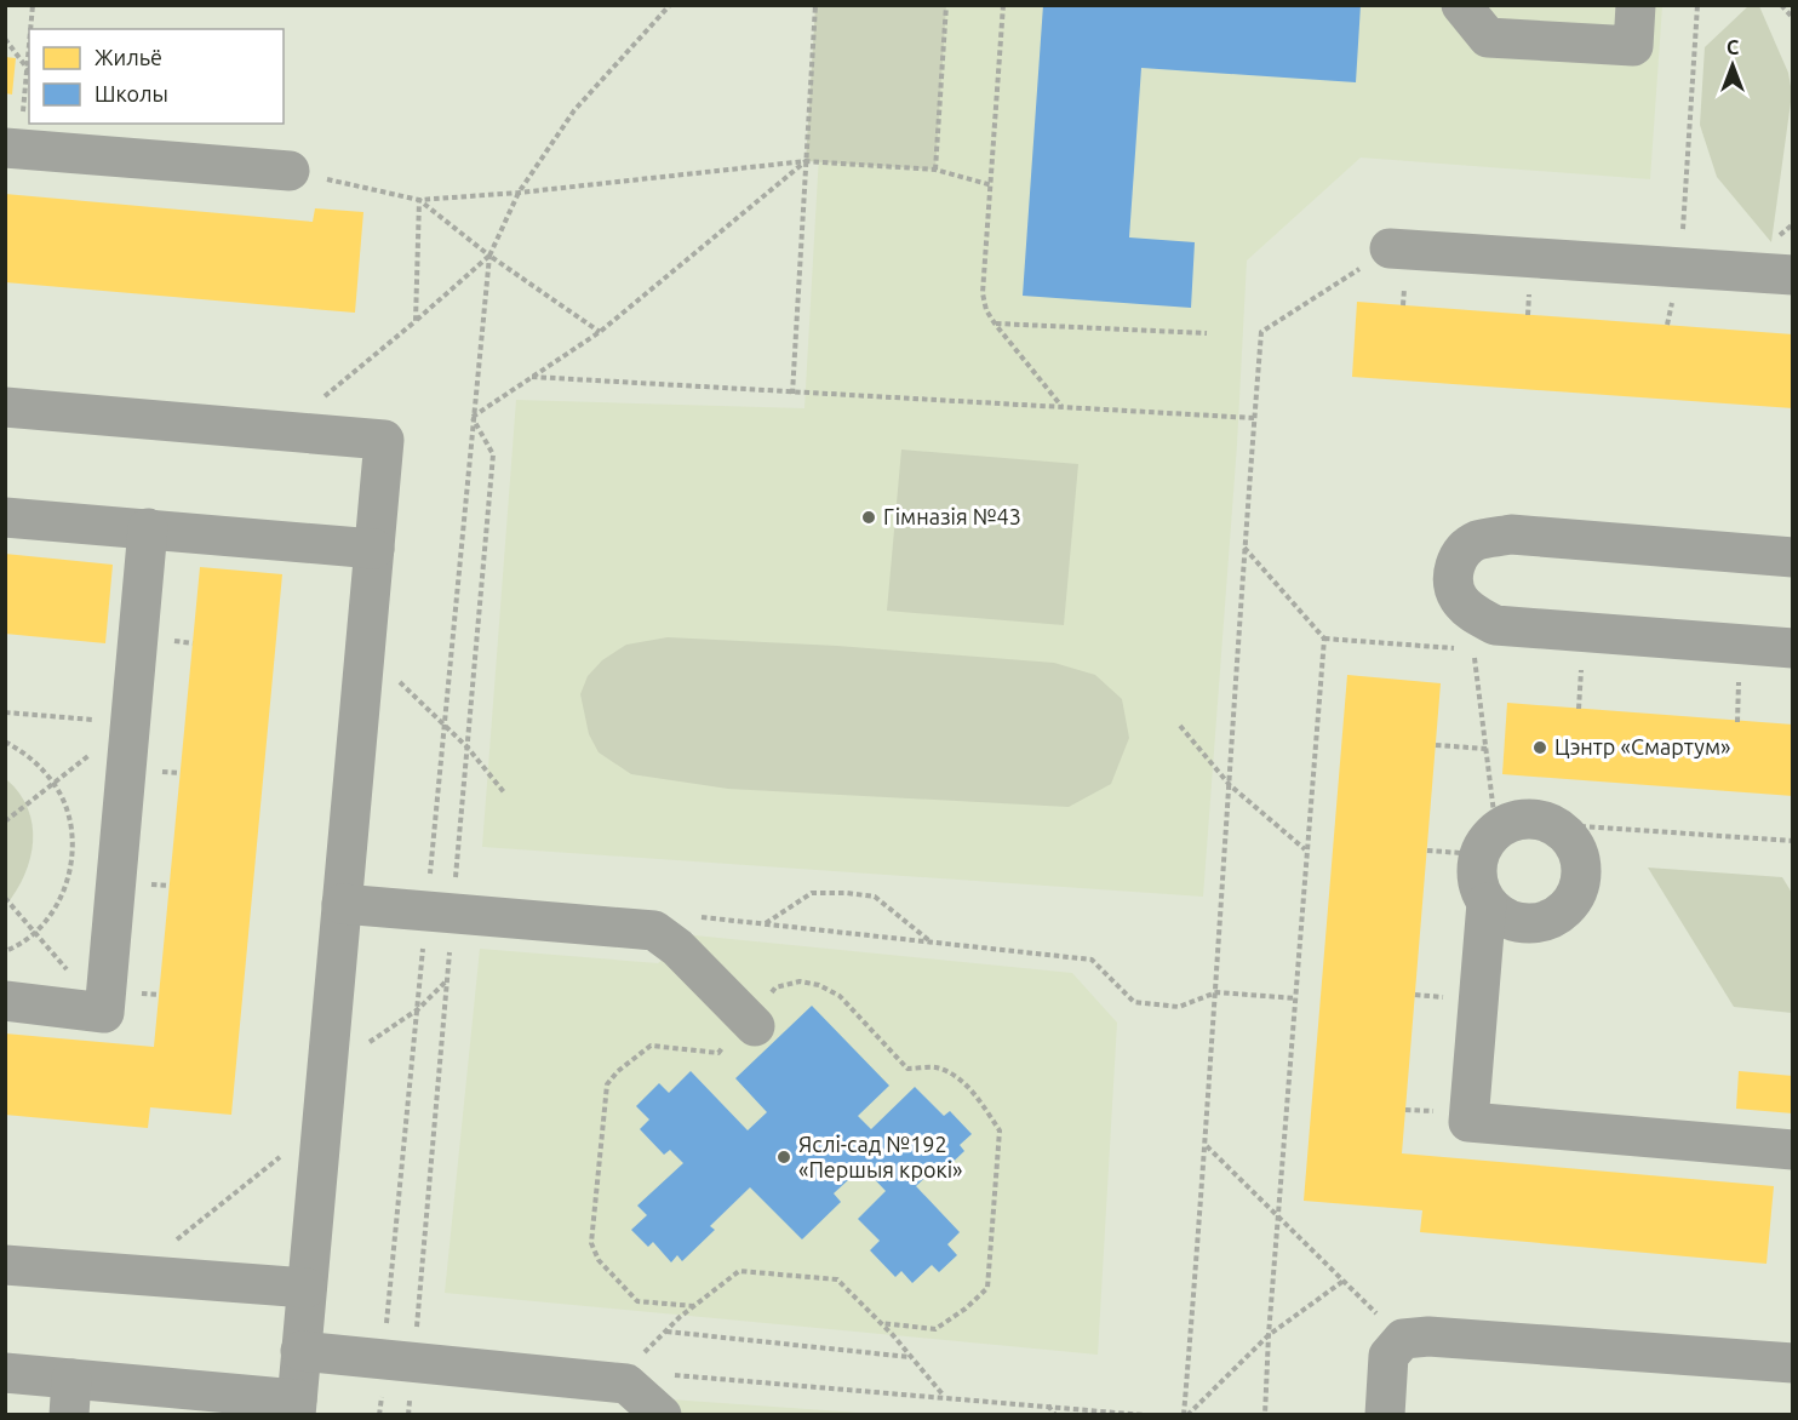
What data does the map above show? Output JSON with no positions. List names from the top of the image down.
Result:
{
  "places": ["Гімназія №43", "Цэнтр «Смартум»", "Яслі-сад №192 «Першыя крокі»"],
  "legend": ["Жильё", "Школы"],
  "north": "top"
}
